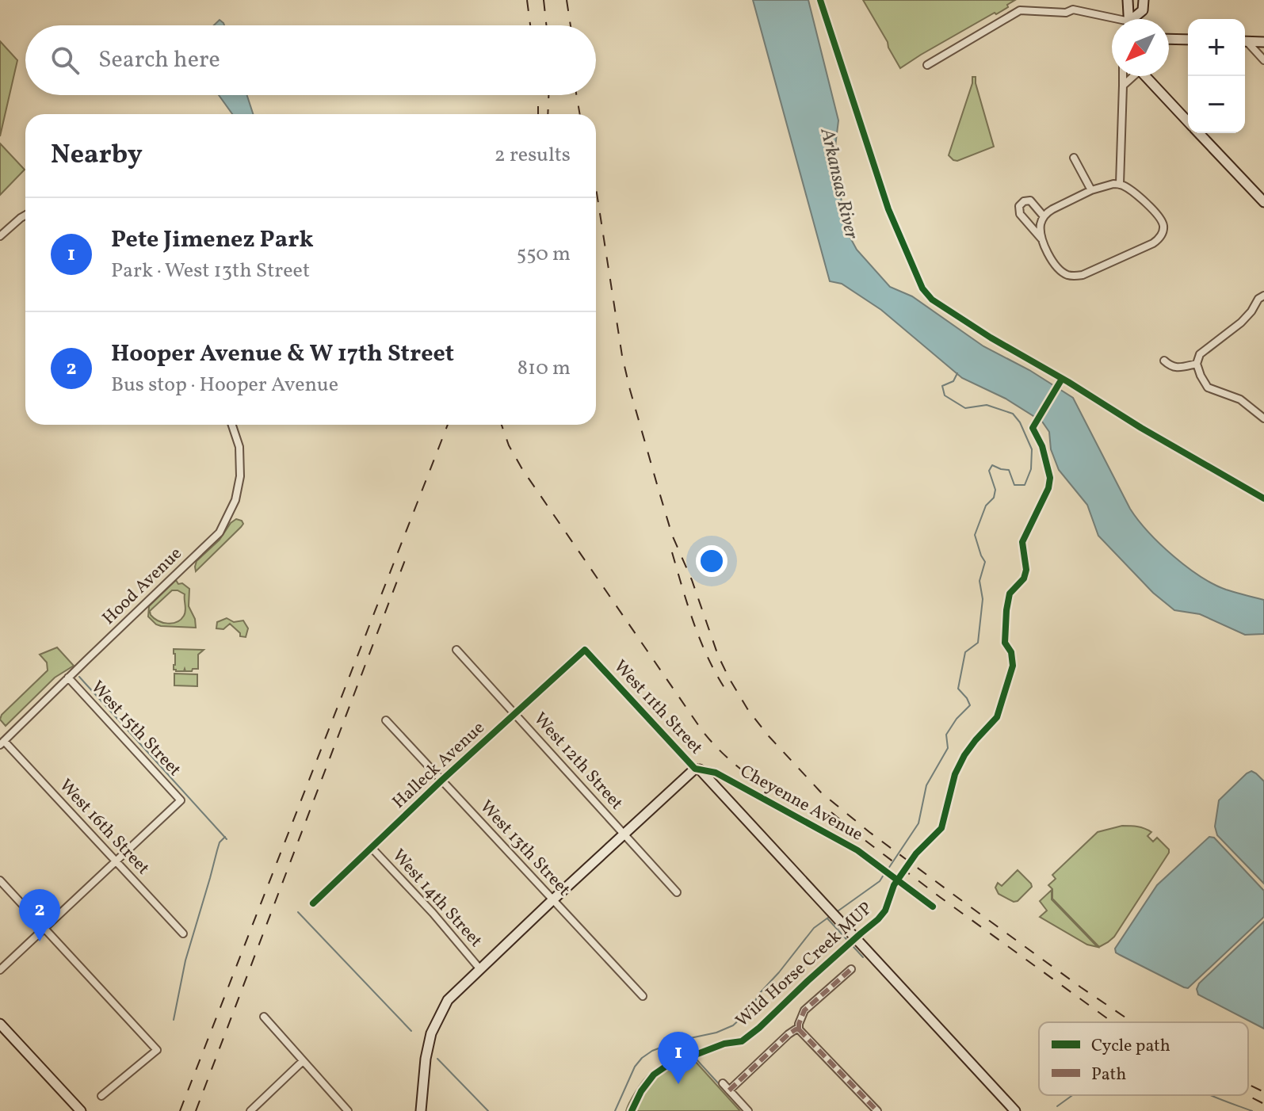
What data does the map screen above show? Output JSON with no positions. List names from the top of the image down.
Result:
{
  "streets": {
    "street": [
      "Hood Avenue",
      "West 11th Street",
      "West 15th Street",
      "West 12th Street",
      "Halleck Avenue",
      "Cheyenne Avenue",
      "West 16th Street",
      "West 13th Street",
      "West 14th Street"
    ],
    "cycle path": ["Wild Horse Creek MUP"]
  },
  "crossings": [
    ["Hood Avenue", "West 15th Street"],
    ["Hood Avenue", "West 16th Street"],
    ["West 11th Street", "Halleck Avenue"],
    ["West 11th Street", "Cheyenne Avenue"],
    ["West 15th Street", "West 16th Street"],
    ["West 12th Street", "Halleck Avenue"],
    ["Halleck Avenue", "West 13th Street"],
    ["Halleck Avenue", "West 14th Street"]
  ],
  "water": ["Arkansas River"],
  "legend": ["Cycle path", "Path"],
  "north": "bottom left",
  "page": {
    "map_buttons": ["+", "−"],
    "search": "Search here",
    "heading": ["Nearby", "2 results"],
    "list": [
      {
        "mark": "1",
        "name": "Pete Jimenez Park",
        "note": "Park · West 13th Street",
        "value": "550 m"
      },
      {
        "mark": "2",
        "name": "Hooper Avenue & W 17th Street",
        "note": "Bus stop · Hooper Avenue",
        "value": "810 m"
      }
    ],
    "pins": ["2", "1"]
  }
}
